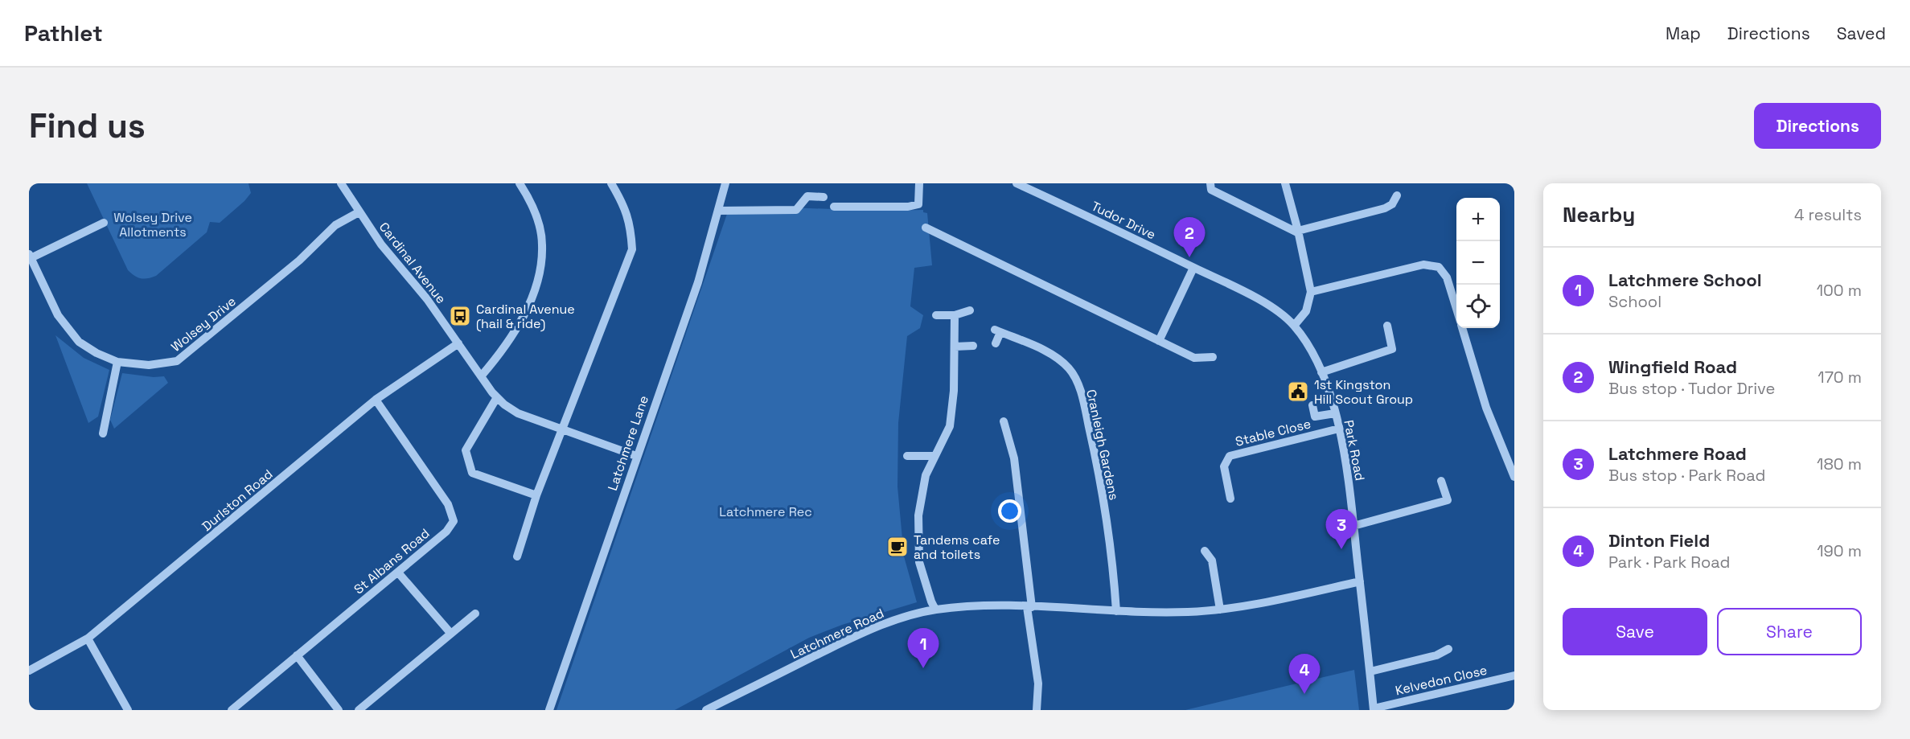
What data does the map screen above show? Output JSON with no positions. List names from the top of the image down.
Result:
{
  "streets": {
    "street": [
      "Tudor Drive",
      "Cardinal Avenue",
      "Wolsey Drive",
      "Stable Close",
      "Latchmere Lane",
      "Cranleigh Gardens",
      "Park Road",
      "Durlston Road",
      "St Albans Road",
      "Latchmere Road",
      "Kelvedon Close"
    ]
  },
  "crossings": [
    ["Tudor Drive", "Park Road"],
    ["Cardinal Avenue", "Wolsey Drive"],
    ["Cardinal Avenue", "Latchmere Lane"],
    ["Cardinal Avenue", "Durlston Road"],
    ["Stable Close", "Park Road"],
    ["Cranleigh Gardens", "Latchmere Road"],
    ["Park Road", "Latchmere Road"],
    ["Park Road", "Kelvedon Close"],
    ["Durlston Road", "St Albans Road"]
  ],
  "parks": ["Wolsey Drive Allotments", "Latchmere Rec"],
  "places": {
    "bus stop": ["Cardinal Avenue (hail & ride)"],
    "public building": ["1st Kingston Hill Scout Group"],
    "cafe": ["Tandems cafe and toilets"]
  },
  "page": {
    "header": "Pathlet",
    "nav": ["Map", "Directions", "Saved"],
    "buttons": [
      "Directions",
      ["Save", "Share"]
    ],
    "title": "Find us",
    "heading": ["Nearby", "4 results"],
    "map_buttons": ["+", "−"],
    "pins": [
      "2",
      "3",
      "1",
      "4"
    ],
    "list": [
      {
        "mark": "1",
        "name": "Latchmere School",
        "note": "School",
        "value": "100 m"
      },
      {
        "mark": "2",
        "name": "Wingfield Road",
        "note": "Bus stop · Tudor Drive",
        "value": "170 m"
      },
      {
        "mark": "3",
        "name": "Latchmere Road",
        "note": "Bus stop · Park Road",
        "value": "180 m"
      },
      {
        "mark": "4",
        "name": "Dinton Field",
        "note": "Park · Park Road",
        "value": "190 m"
      }
    ]
  }
}
